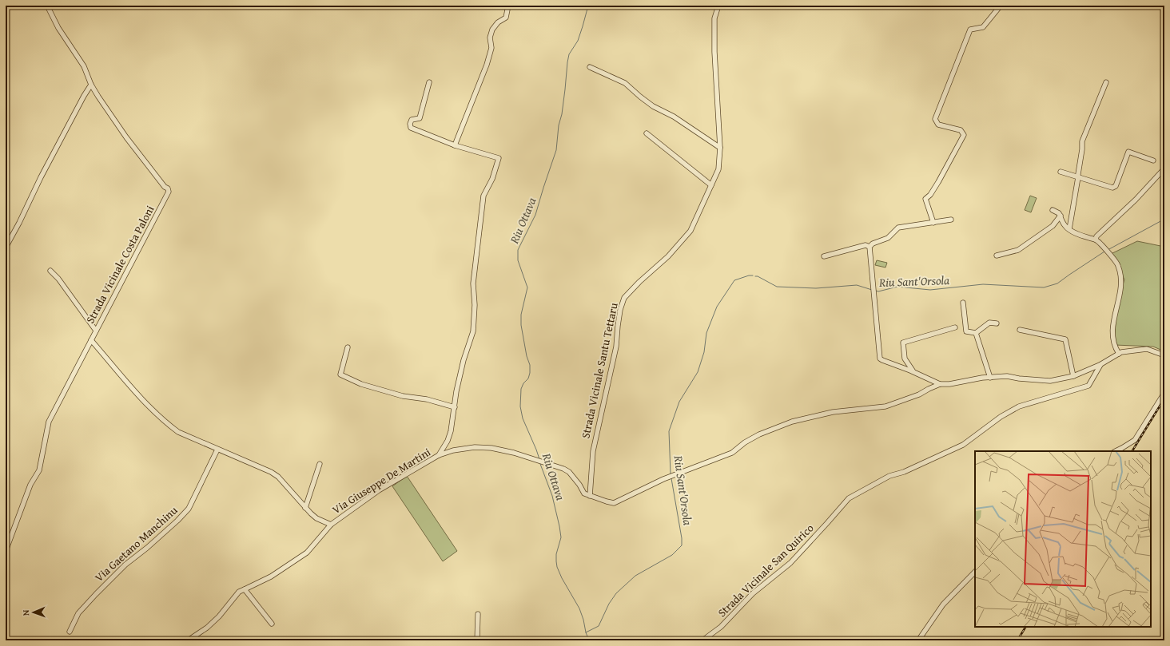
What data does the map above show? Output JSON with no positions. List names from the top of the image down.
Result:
{
  "streets": {
    "street": [
      "Strada Vicinale Costa Paloni",
      "Strada Vicinale Santu Tettaru",
      "Via Giuseppe De Martini",
      "Via Gaetano Manchinu",
      "Strada Vicinale San Quirico"
    ]
  },
  "crossings": [
    ["Strada Vicinale Santu Tettaru", "Via Giuseppe De Martini"],
    ["Via Giuseppe De Martini", "Strada Vicinale San Quirico"]
  ],
  "water": ["Riu Ottava", "Riu Sant'Orsola"],
  "north": "left"
}
